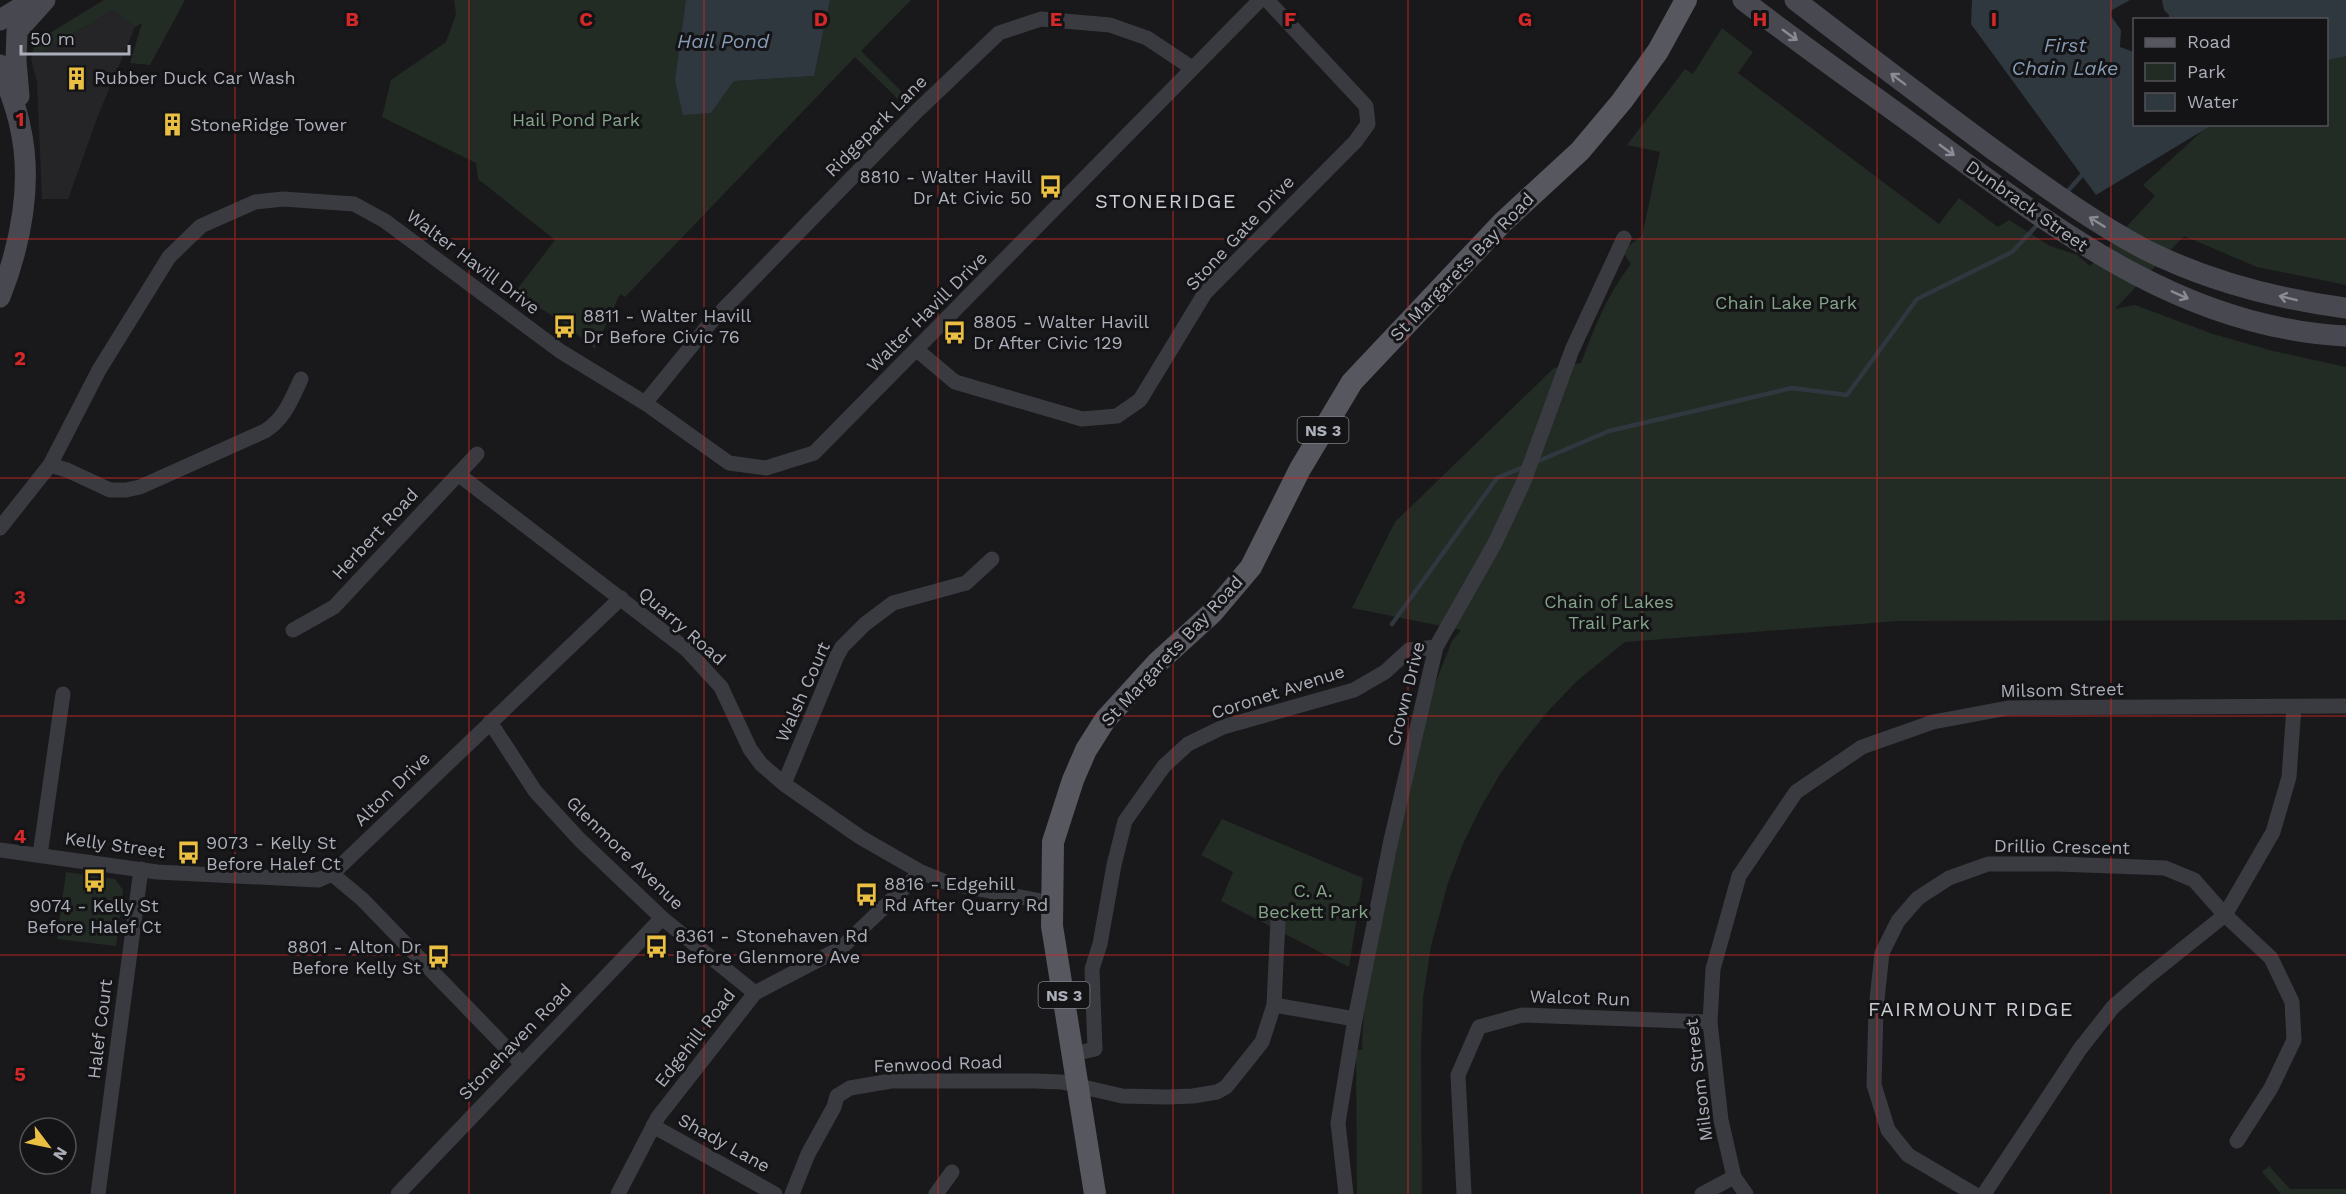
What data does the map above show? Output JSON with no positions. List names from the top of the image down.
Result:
{
  "streets": {
    "main road": ["Dunbrack Street", "St Margarets Bay Road", "NS 3"],
    "street": [
      "Ridgepark Lane",
      "Stone Gate Drive",
      "Walter Havill Drive",
      "Herbert Road",
      "Quarry Road",
      "Milsom Street",
      "Walsh Court",
      "Coronet Avenue",
      "Crown Drive",
      "Alton Drive",
      "Kelly Street",
      "Drillio Crescent",
      "Glenmore Avenue",
      "Walcot Run",
      "Halef Court",
      "Edgehill Road",
      "Stonehaven Road",
      "Fenwood Road",
      "Shady Lane"
    ]
  },
  "crossings": [
    ["Ridgepark Lane", "Walter Havill Drive"],
    ["Stone Gate Drive", "Walter Havill Drive"],
    ["St Margarets Bay Road", "Quarry Road"],
    ["St Margarets Bay Road", "Coronet Avenue"],
    ["St Margarets Bay Road", "Fenwood Road"],
    ["Herbert Road", "Quarry Road"],
    ["Quarry Road", "Walsh Court"],
    ["Quarry Road", "Alton Drive"],
    ["Quarry Road", "Edgehill Road"],
    ["Milsom Street", "Walcot Run"],
    ["Coronet Avenue", "Crown Drive"],
    ["Alton Drive", "Kelly Street"],
    ["Alton Drive", "Glenmore Avenue"],
    ["Kelly Street", "Halef Court"],
    ["Glenmore Avenue", "Edgehill Road"],
    ["Glenmore Avenue", "Stonehaven Road"],
    ["Edgehill Road", "Shady Lane"]
  ],
  "districts": ["STONERIDGE", "FAIRMOUNT RIDGE"],
  "water": ["Hail Pond", "First Chain Lake"],
  "parks": [
    "Hail Pond Park",
    "Chain Lake Park",
    "Chain of Lakes Trail Park",
    "C. A. Beckett Park"
  ],
  "places": {
    "building": ["Rubber Duck Car Wash", "StoneRidge Tower"],
    "bus stop": [
      "8810 - Walter Havill Dr At Civic 50",
      "8811 - Walter Havill Dr Before Civic 76",
      "8805 - Walter Havill Dr After Civic 129",
      "9073 - Kelly St Before Halef Ct",
      "9074 - Kelly St Before Halef Ct",
      "8816 - Edgehill Rd After Quarry Rd",
      "8361 - Stonehaven Rd Before Glenmore Ave",
      "8801 - Alton Dr Before Kelly St"
    ]
  },
  "legend": ["Road", "Park", "Water"],
  "scale_bar": "50 m",
  "north": "bottom right",
  "grid": {
    "columns": [
      "B",
      "C",
      "D",
      "E",
      "F",
      "G",
      "H",
      "I"
    ],
    "rows": [
      "1",
      "2",
      "3",
      "4",
      "5"
    ]
  }
}
